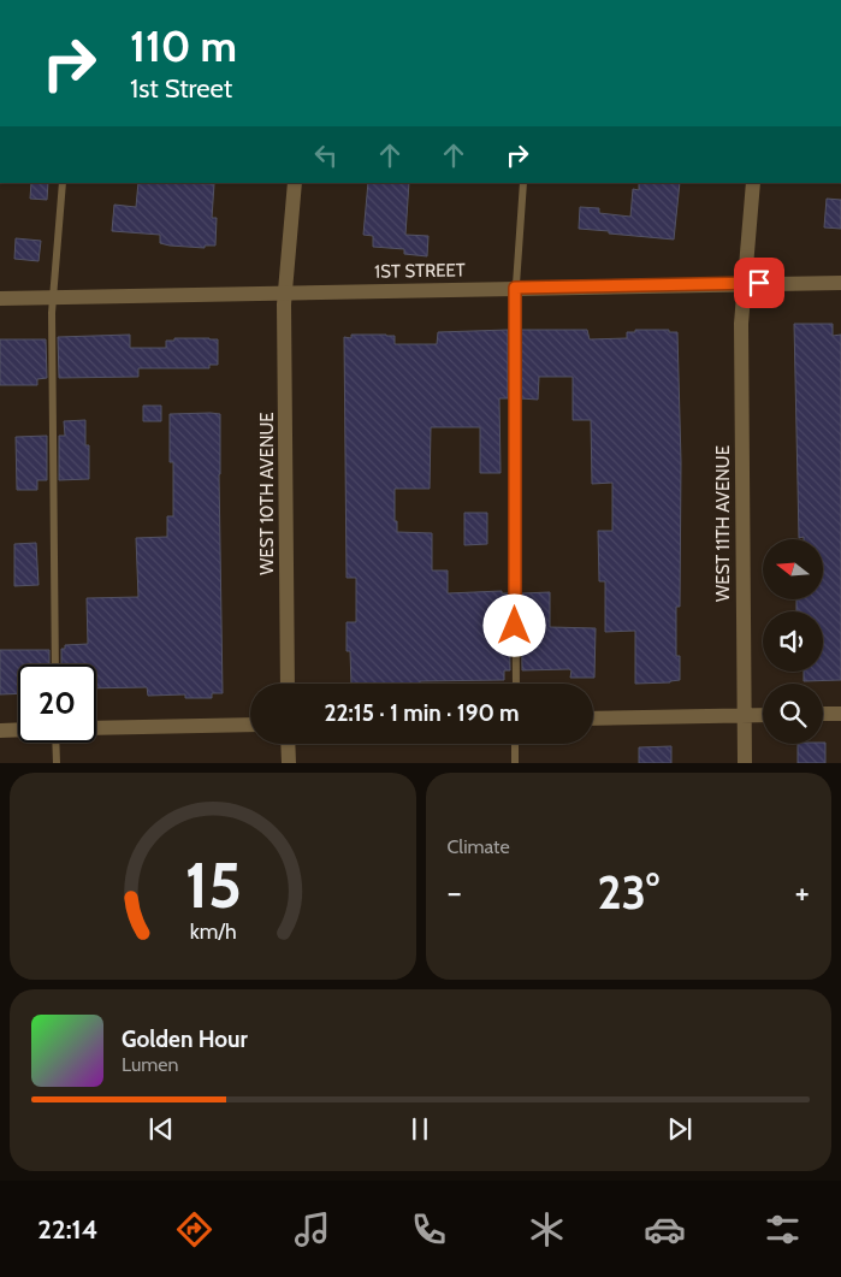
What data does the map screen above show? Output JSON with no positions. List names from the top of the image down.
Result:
{
  "streets": {
    "street": ["1ST STREET", "WEST 10TH AVENUE", "WEST 11TH AVENUE"]
  },
  "crossings": [
    ["1ST STREET", "WEST 10TH AVENUE"],
    ["1ST STREET", "WEST 11TH AVENUE"]
  ],
  "north": "left",
  "page": {
    "turn": ["110 m", "1st Street"],
    "limit": "20",
    "trip": "22:15 · 1 min · 190 m",
    "tile": "Climate",
    "heat": ["−", "23°", "+"],
    "song": ["Golden Hour", "Lumen"],
    "tabs": "22:14",
    "gauge": ["15", "km/h"]
  }
}
